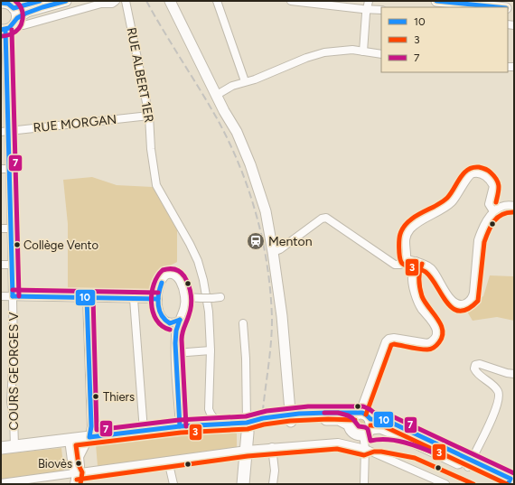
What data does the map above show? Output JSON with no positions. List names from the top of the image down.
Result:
{
  "streets": {
    "street": ["RUE ALBERT 1ER", "RUE MORGAN", "COURS GEORGES V"]
  },
  "crossings": [
    ["RUE ALBERT 1ER", "RUE MORGAN"],
    ["RUE MORGAN", "COURS GEORGES V"]
  ],
  "places": {
    "station": ["Menton"],
    "other": ["Collège Vento", "Thiers", "Biovès"]
  },
  "lines": ["transit line 10", "transit line 7", "transit line 3"],
  "legend": ["10", "3", "7"]
}
